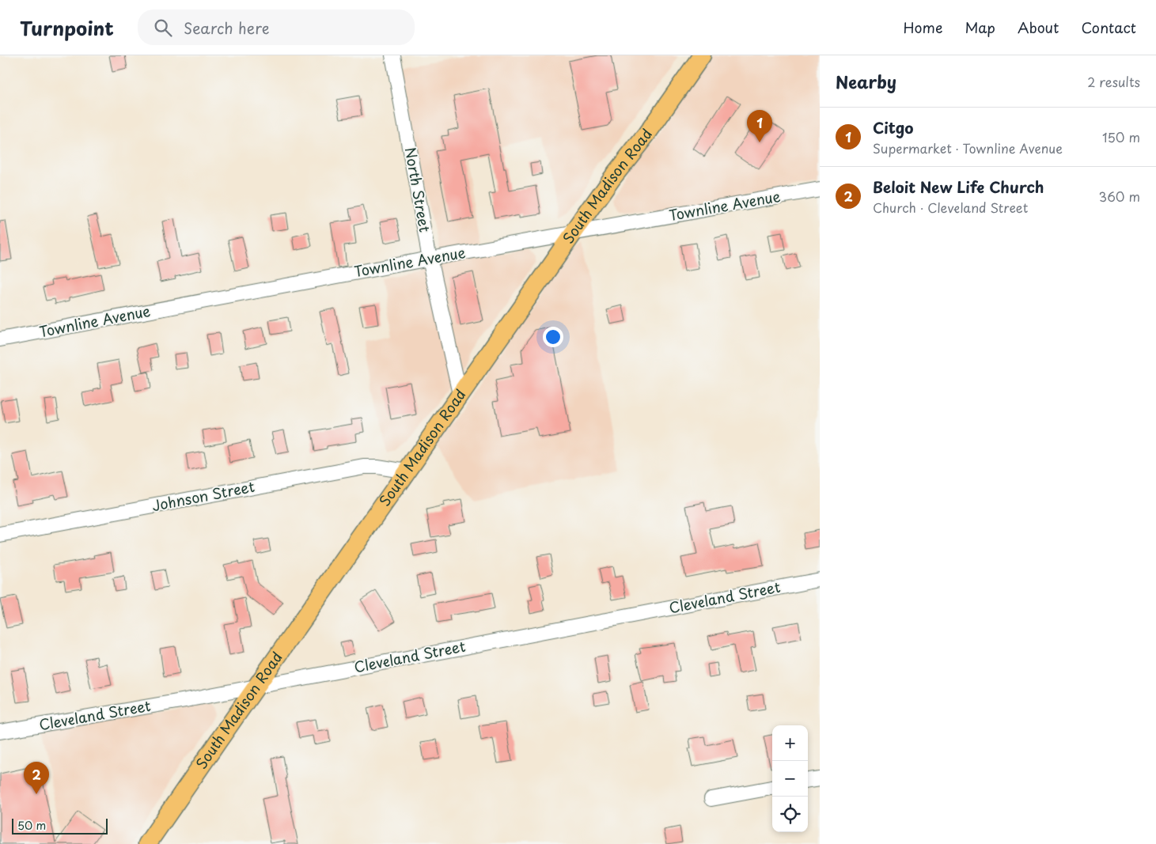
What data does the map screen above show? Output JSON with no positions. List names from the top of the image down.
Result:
{
  "streets": {
    "main road": ["South Madison Road"],
    "street": [
      "North Street",
      "Townline Avenue",
      "Johnson Street",
      "Cleveland Street"
    ]
  },
  "crossings": [
    ["South Madison Road", "North Street"],
    ["South Madison Road", "Townline Avenue"],
    ["South Madison Road", "Johnson Street"],
    ["South Madison Road", "Cleveland Street"],
    ["North Street", "Townline Avenue"]
  ],
  "scale_bar": "50 m",
  "page": {
    "header": "Turnpoint",
    "search": "Search here",
    "nav": [
      "Home",
      "Map",
      "About",
      "Contact"
    ],
    "heading": ["Nearby", "2 results"],
    "list": [
      {
        "mark": "1",
        "name": "Citgo",
        "note": "Supermarket · Townline Avenue",
        "value": "150 m"
      },
      {
        "mark": "2",
        "name": "Beloit New Life Church",
        "note": "Church · Cleveland Street",
        "value": "360 m"
      }
    ],
    "pins": ["1", "2"],
    "map_buttons": ["+", "−"],
    "scale": "50 m"
  }
}
